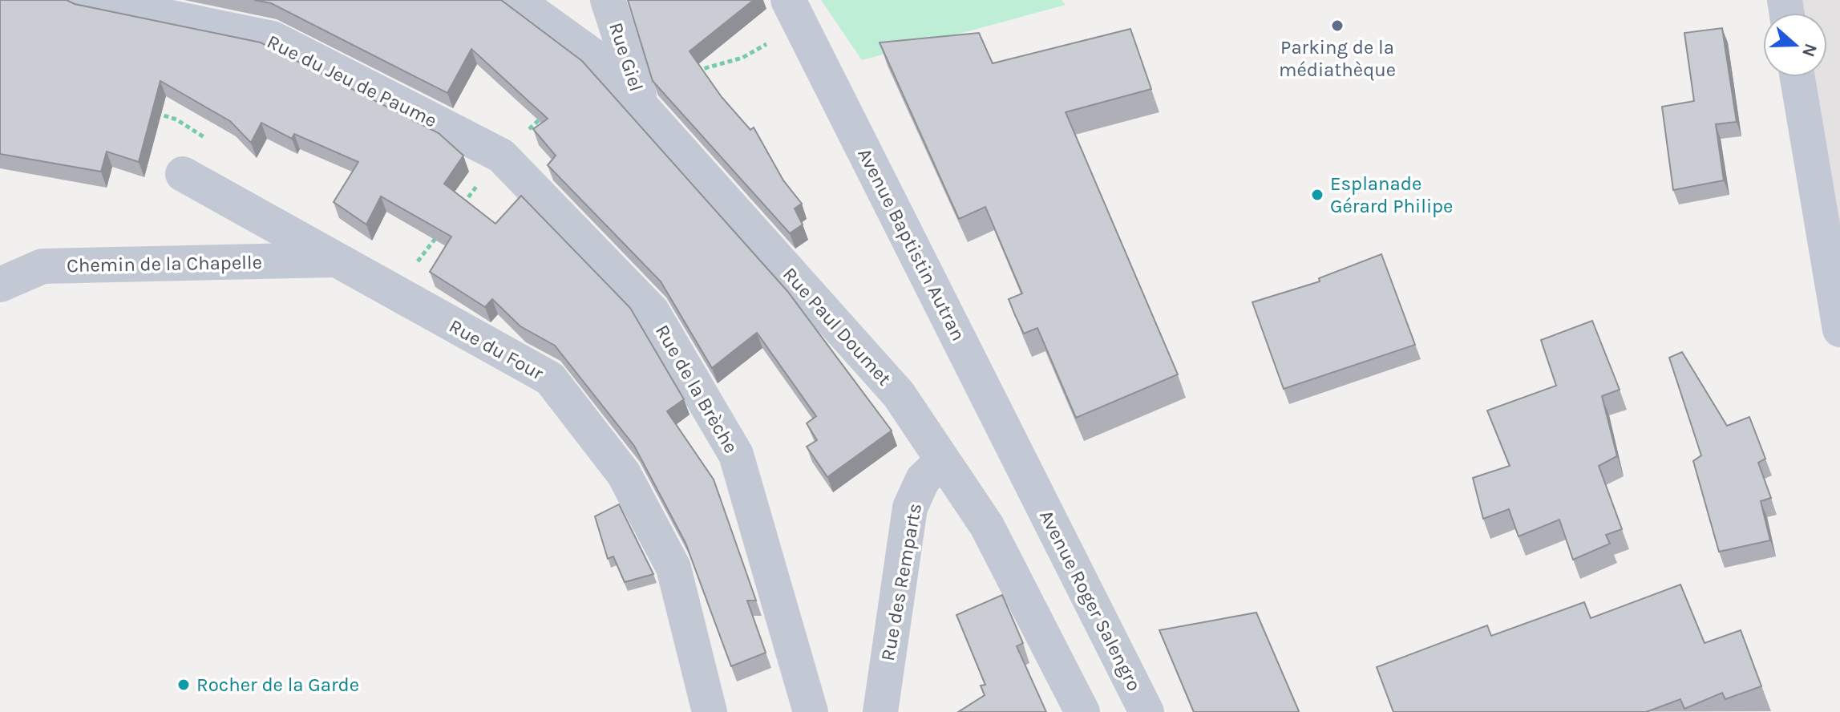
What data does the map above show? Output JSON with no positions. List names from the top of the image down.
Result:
{
  "streets": {
    "street": [
      "Rue Giel",
      "Rue du Jeu de Paume",
      "Avenue Baptistin Autran",
      "Chemin de la Chapelle",
      "Rue Paul Doumet",
      "Rue du Four",
      "Rue de la Brèche",
      "Rue des Remparts",
      "Avenue Roger Salengro"
    ]
  },
  "crossings": [
    ["Rue Giel", "Rue Paul Doumet"],
    ["Rue du Jeu de Paume", "Rue de la Brèche"],
    ["Avenue Baptistin Autran", "Avenue Roger Salengro"],
    ["Chemin de la Chapelle", "Rue du Four"],
    ["Rue Paul Doumet", "Rue des Remparts"]
  ],
  "places": ["Parking de la médiathèque", "Esplanade Gérard Philipe", "Rocher de la Garde"],
  "north": "right"
}
